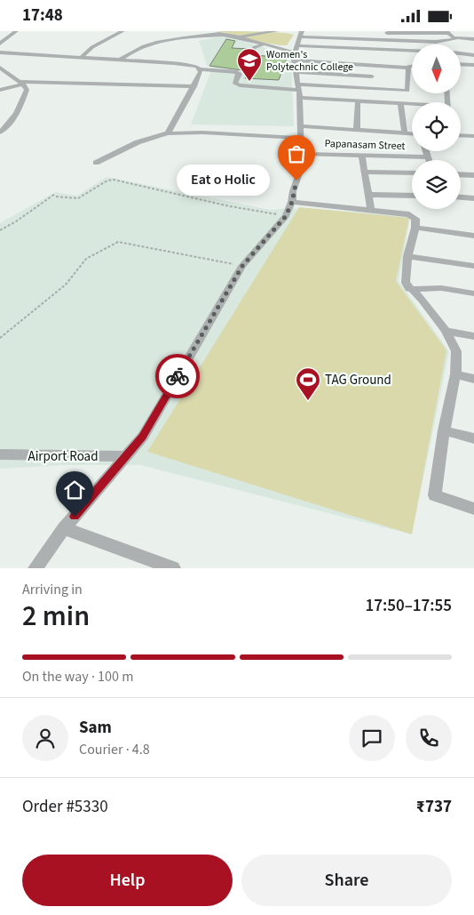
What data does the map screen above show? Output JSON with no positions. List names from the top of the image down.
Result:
{
  "streets": {
    "street": ["Papanasam Street", "Airport Road"]
  },
  "places": {
    "school or university": ["Women's Polytechnic College"],
    "other": ["Eat o Holic"],
    "sports": ["TAG Ground"]
  },
  "north": "bottom",
  "page": {
    "status": "17:48",
    "bubble": "Eat o Holic",
    "heading": ["2 min", "Arriving in", "17:50–17:55"],
    "panel": [
      "Sam",
      "Courier · 4.8",
      "Order #5330",
      "₹737"
    ],
    "bar": "On the way · 100 m",
    "buttons": ["Help", "Share"]
  }
}
